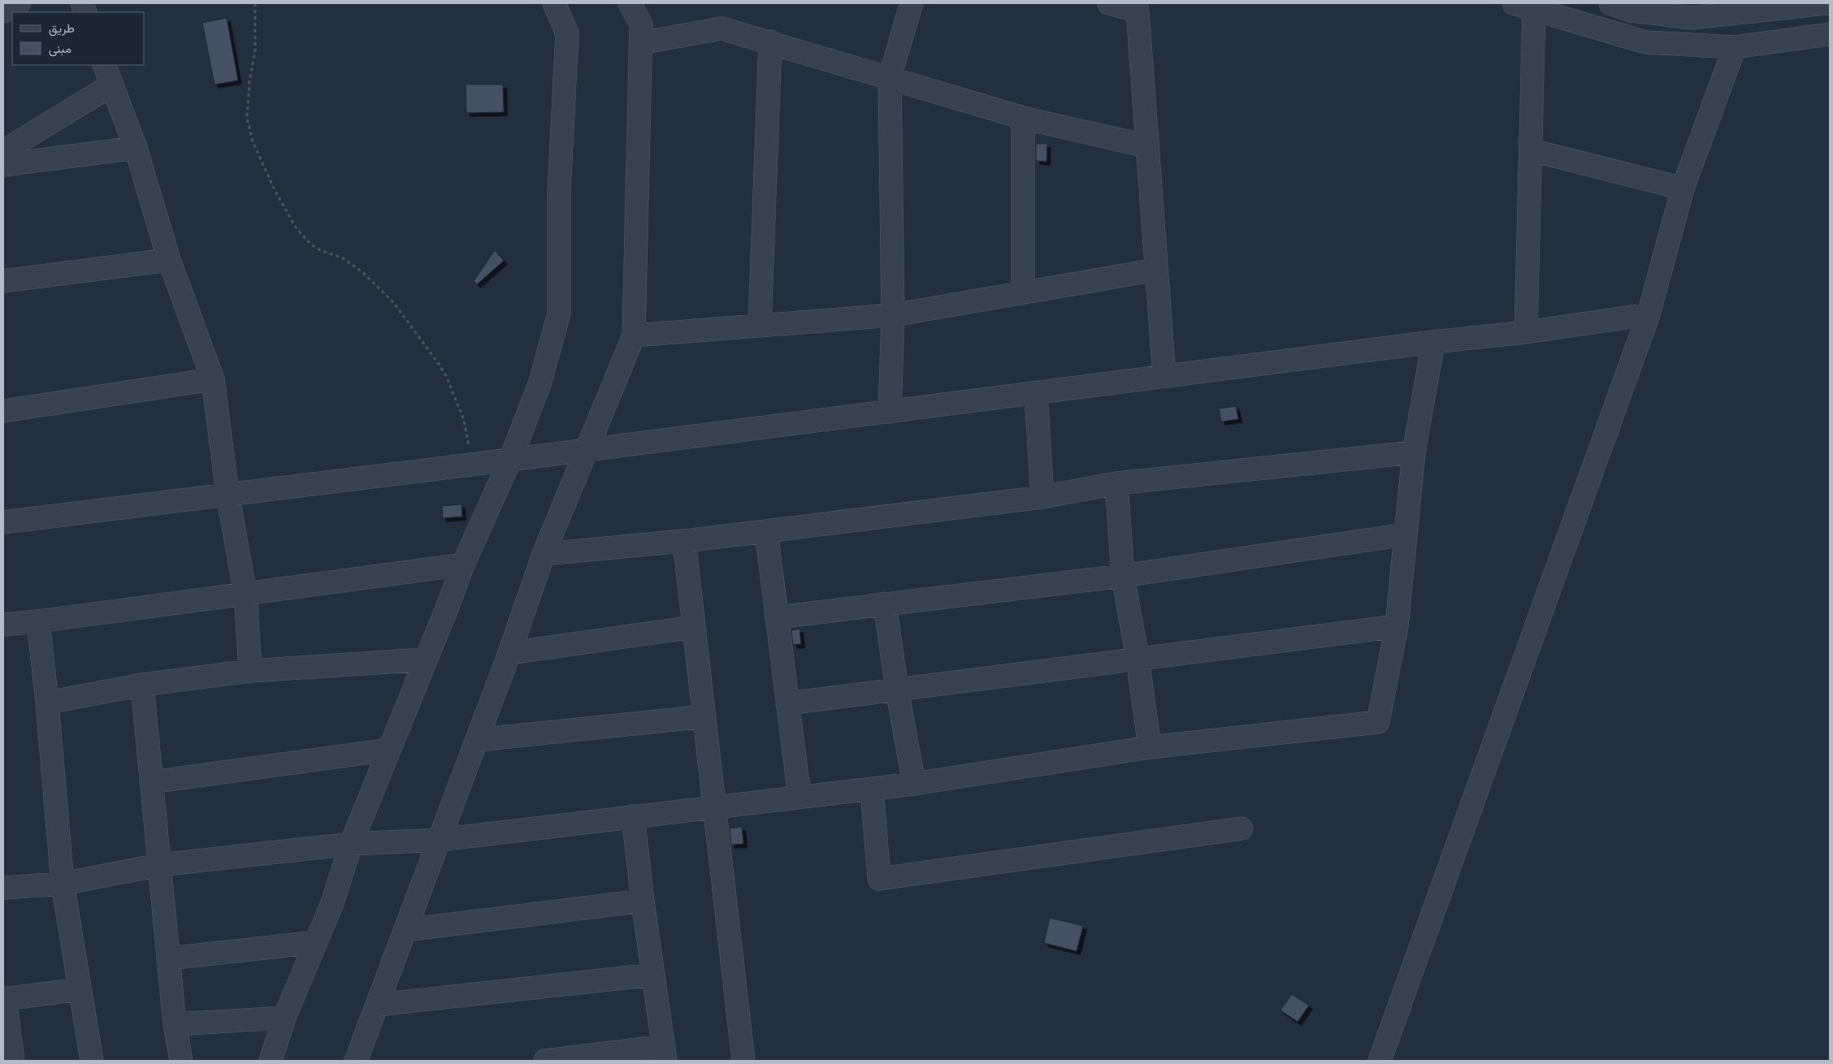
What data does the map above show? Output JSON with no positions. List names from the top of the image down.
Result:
{
  "legend": ["طريق", "مبنى"]
}
